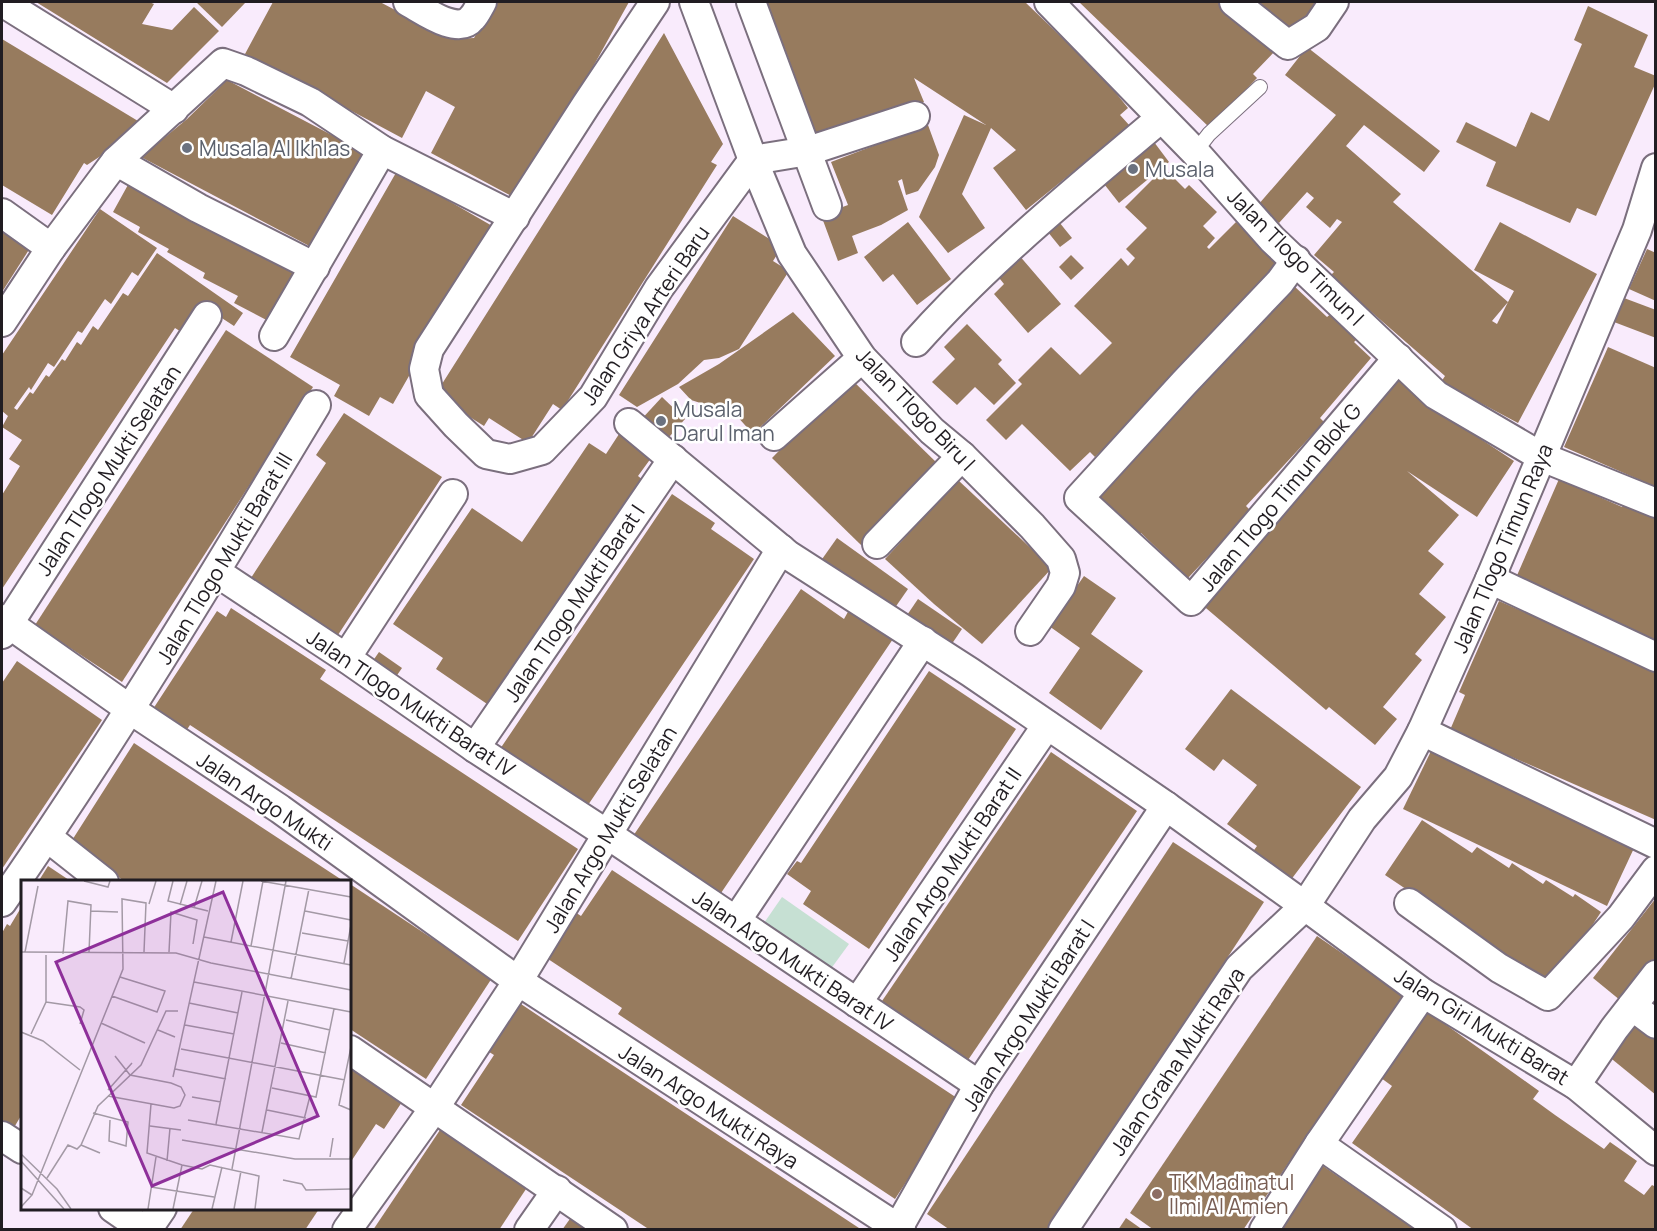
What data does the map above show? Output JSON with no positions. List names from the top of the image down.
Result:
{
  "streets": {
    "street": [
      "Jalan Tlogo Timun I",
      "Jalan Griya Arteri Baru",
      "Jalan Tlogo Biru I",
      "Jalan Tlogo Mukti Selatan",
      "Jalan Tlogo Timun Blok G",
      "Jalan Tlogo Timun Raya",
      "Jalan Tlogo Mukti Barat III",
      "Jalan Tlogo Mukti Barat I",
      "Jalan Tlogo Mukti Barat IV",
      "Jalan Argo Mukti",
      "Jalan Argo Mukti Selatan",
      "Jalan Argo Mukti Barat II",
      "Jalan Argo Mukti Barat IV",
      "Jalan Argo Mukti Barat I",
      "Jalan Giri Mukti Barat",
      "Jalan Graha Mukti Raya",
      "Jalan Argo Mukti Raya"
    ]
  },
  "crossings": [
    ["Jalan Tlogo Timun I", "Jalan Tlogo Timun Blok G"],
    ["Jalan Tlogo Timun I", "Jalan Tlogo Timun Raya"],
    ["Jalan Griya Arteri Baru", "Jalan Tlogo Biru I"],
    ["Jalan Tlogo Mukti Selatan", "Jalan Argo Mukti"],
    ["Jalan Tlogo Timun Raya", "Jalan Giri Mukti Barat"],
    ["Jalan Tlogo Timun Raya", "Jalan Graha Mukti Raya"],
    ["Jalan Tlogo Mukti Barat III", "Jalan Tlogo Mukti Barat IV"],
    ["Jalan Tlogo Mukti Barat III", "Jalan Argo Mukti"],
    ["Jalan Tlogo Mukti Barat I", "Jalan Tlogo Mukti Barat IV"],
    ["Jalan Tlogo Mukti Barat I", "Jalan Giri Mukti Barat"],
    ["Jalan Tlogo Mukti Barat IV", "Jalan Argo Mukti Selatan"],
    ["Jalan Tlogo Mukti Barat IV", "Jalan Argo Mukti Barat IV"],
    ["Jalan Argo Mukti", "Jalan Argo Mukti Selatan"],
    ["Jalan Argo Mukti", "Jalan Argo Mukti Raya"],
    ["Jalan Argo Mukti Selatan", "Jalan Argo Mukti Barat IV"],
    ["Jalan Argo Mukti Selatan", "Jalan Giri Mukti Barat"],
    ["Jalan Argo Mukti Selatan", "Jalan Argo Mukti Raya"],
    ["Jalan Argo Mukti Barat II", "Jalan Argo Mukti Barat IV"],
    ["Jalan Argo Mukti Barat II", "Jalan Giri Mukti Barat"],
    ["Jalan Argo Mukti Barat IV", "Jalan Argo Mukti Barat I"],
    ["Jalan Argo Mukti Barat I", "Jalan Giri Mukti Barat"],
    ["Jalan Argo Mukti Barat I", "Jalan Argo Mukti Raya"],
    ["Jalan Giri Mukti Barat", "Jalan Graha Mukti Raya"]
  ],
  "places": [
    "Musala Al Ikhlas",
    "Musala",
    "Musala Darul Iman",
    "TK Madinatul Ilmi Al Amien"
  ]
}
